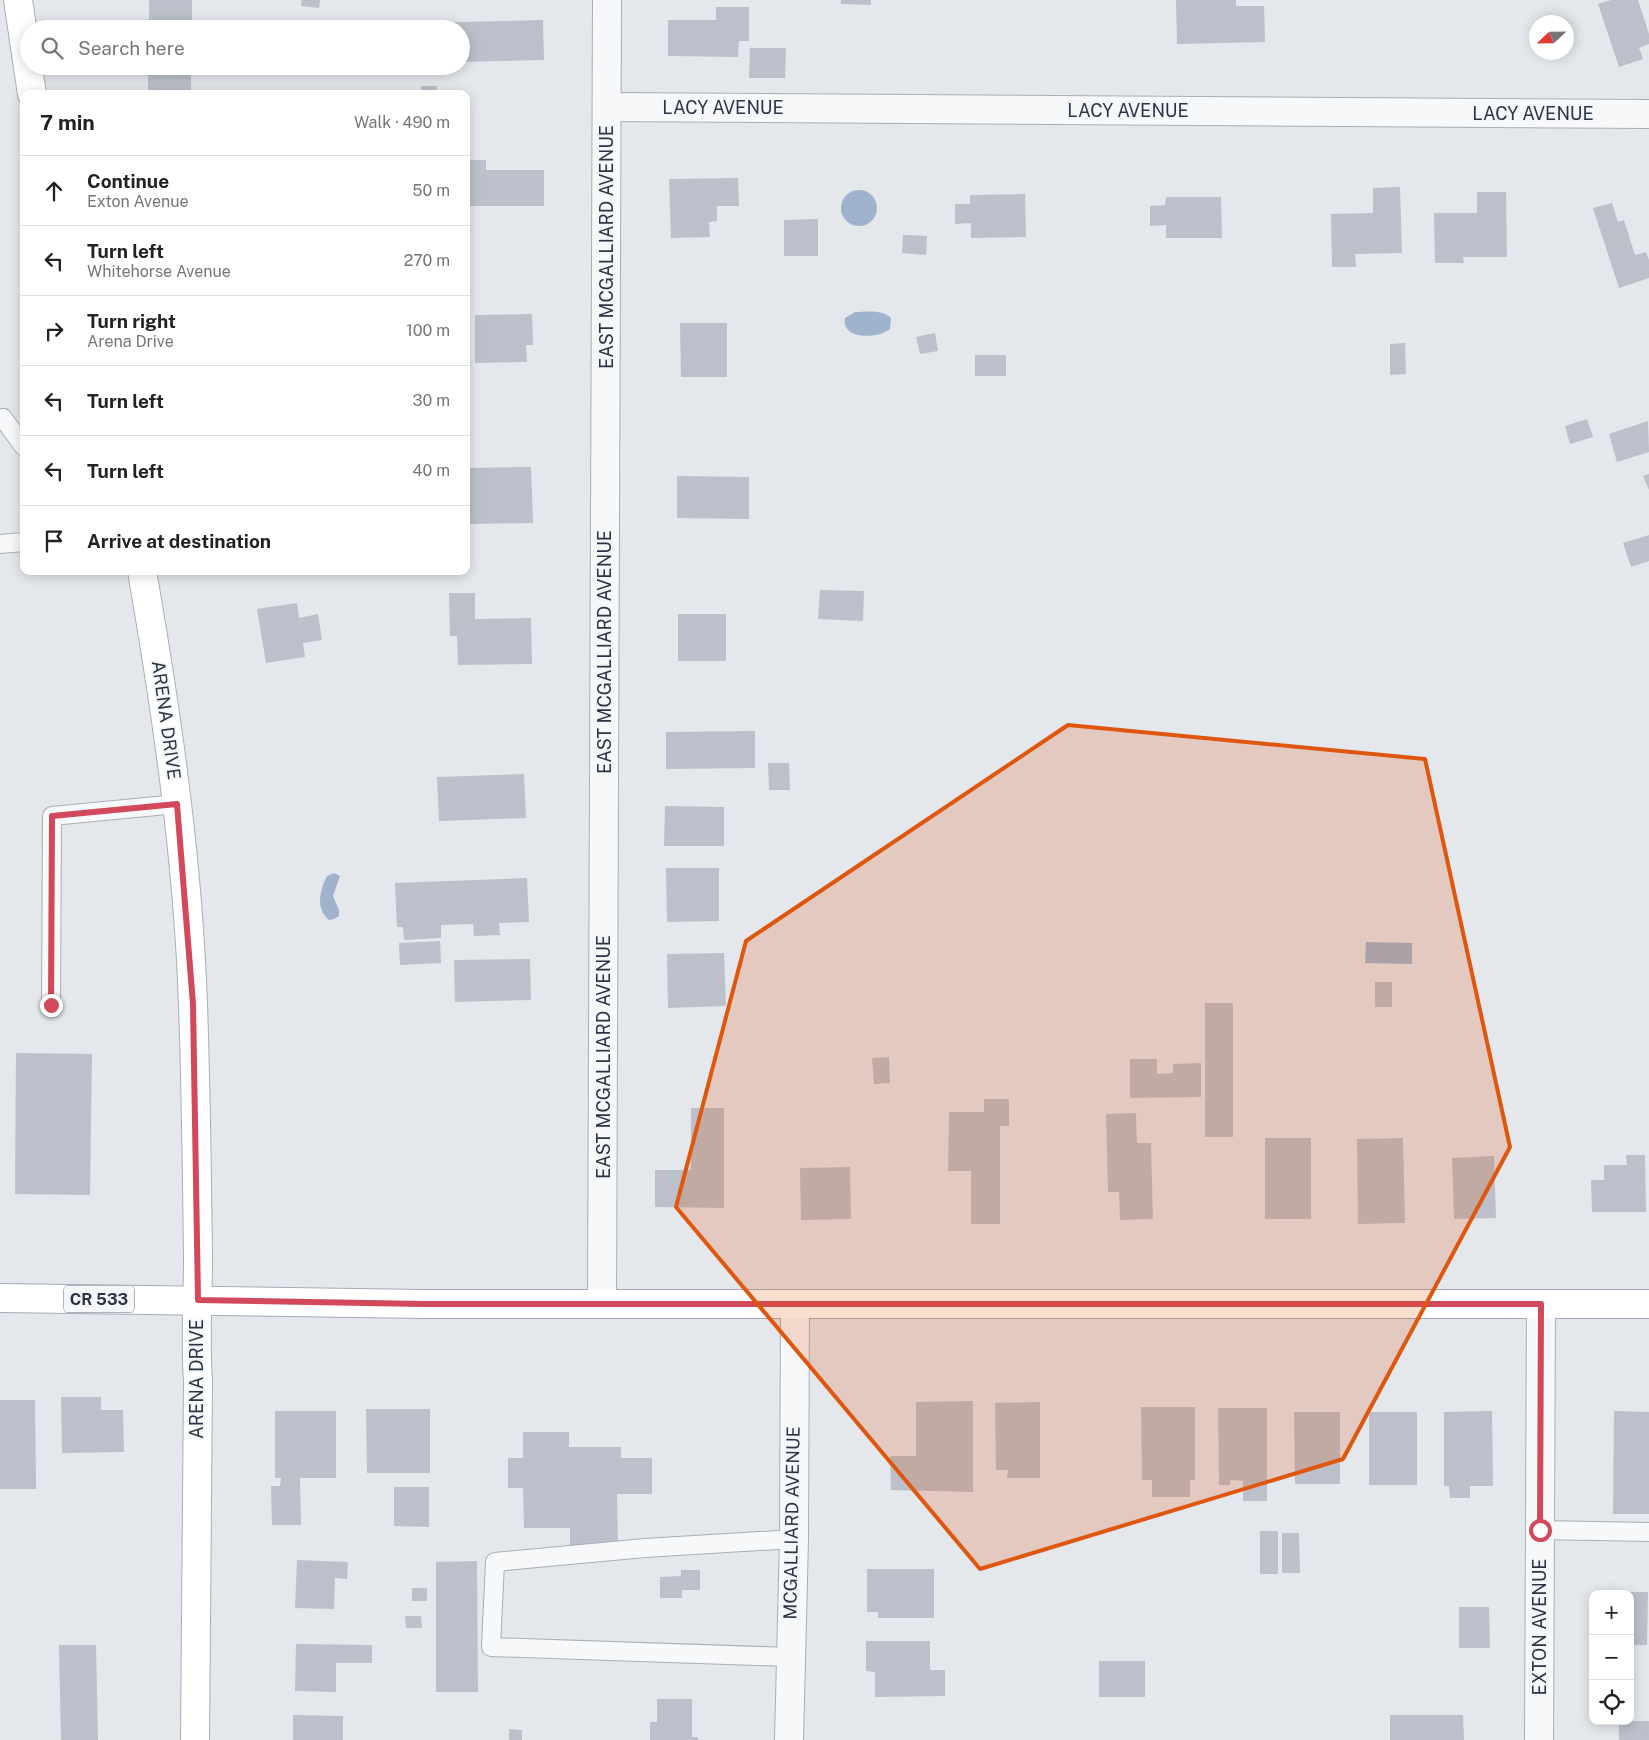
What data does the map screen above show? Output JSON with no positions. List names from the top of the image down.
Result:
{
  "streets": {
    "main road": ["ARENA DRIVE", "CR 533"],
    "street": [
      "LACY AVENUE",
      "EAST MCGALLIARD AVENUE",
      "MCGALLIARD AVENUE",
      "EXTON AVENUE"
    ]
  },
  "crossings": [
    ["LACY AVENUE", "EAST MCGALLIARD AVENUE"],
    ["EAST MCGALLIARD AVENUE", "CR 533"],
    ["ARENA DRIVE", "CR 533"],
    ["CR 533", "MCGALLIARD AVENUE"],
    ["CR 533", "EXTON AVENUE"]
  ],
  "north": "left",
  "page": {
    "search": "Search here",
    "heading": ["7 min", "Walk · 490 m"],
    "list": [
      ["Continue", "Exton Avenue", "50 m"],
      ["Turn left", "Whitehorse Avenue", "270 m"],
      ["Turn right", "Arena Drive", "100 m"],
      ["Turn left", "30 m"],
      ["Turn left", "40 m"],
      "Arrive at destination"
    ],
    "map_buttons": ["+", "−"]
  }
}
